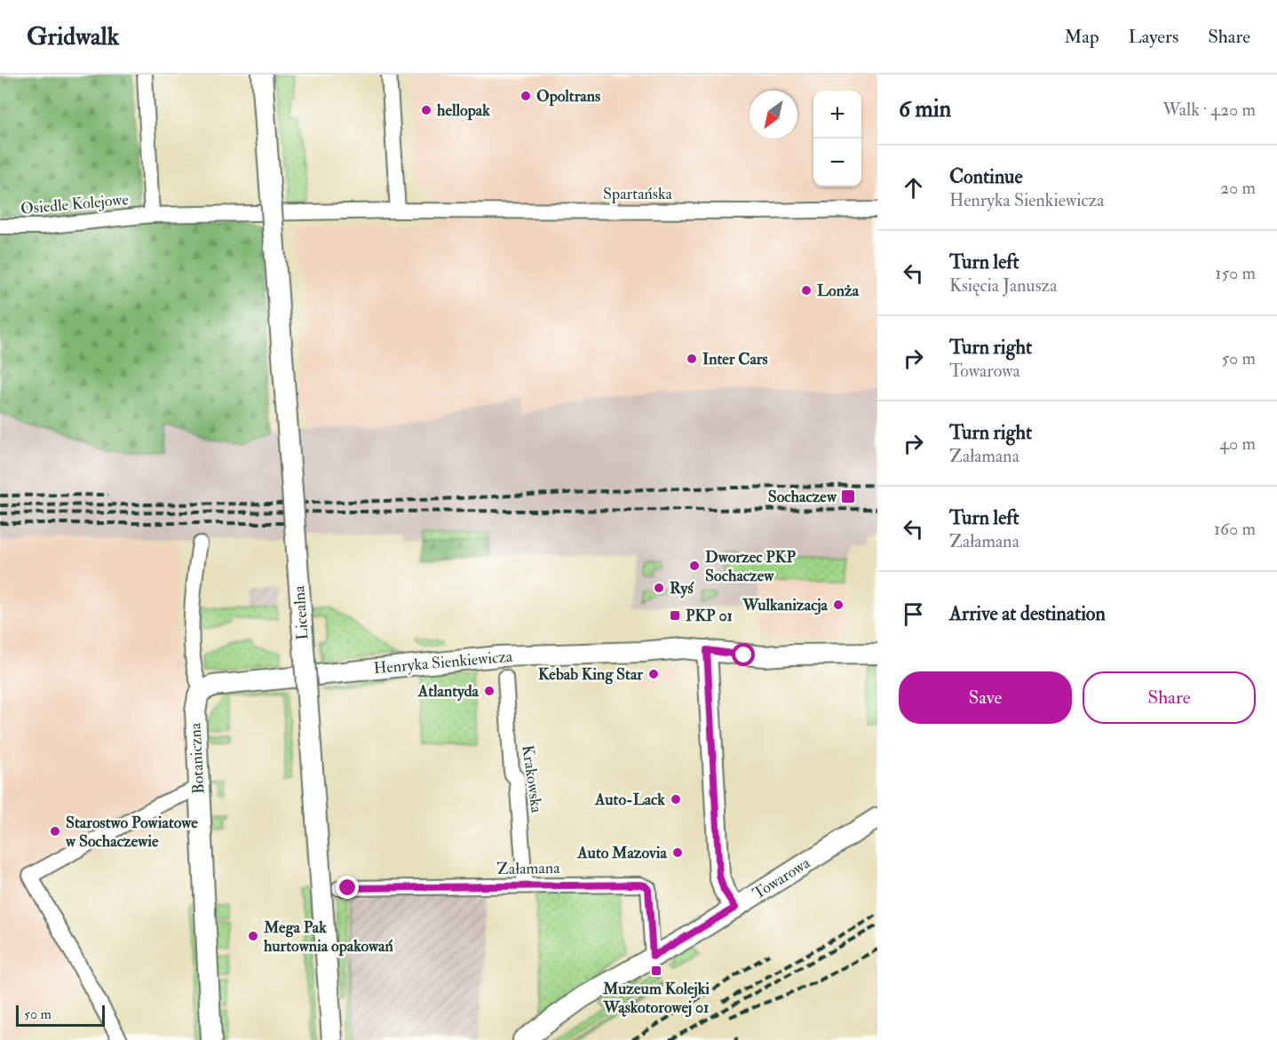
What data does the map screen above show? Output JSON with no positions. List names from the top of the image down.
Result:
{
  "streets": {
    "street": [
      "Spartańska",
      "Osiedle Kolejowe",
      "Licealna",
      "Henryka Sienkiewicza",
      "Botaniczna",
      "Krakowska",
      "Załamana",
      "Towarowa"
    ]
  },
  "crossings": [
    ["Spartańska", "Osiedle Kolejowe"],
    ["Licealna", "Henryka Sienkiewicza"],
    ["Licealna", "Załamana"],
    ["Henryka Sienkiewicza", "Botaniczna"],
    ["Krakowska", "Załamana"],
    ["Załamana", "Towarowa"]
  ],
  "places": {
    "other": [
      "Opoltrans",
      "hellopak",
      "Lonża",
      "Inter Cars",
      "Dworzec PKP Sochaczew",
      "Ryś",
      "Wulkanizacja",
      "Kebab King Star",
      "Atlantyda",
      "Auto-Lack",
      "Starostwo Powiatowe w Sochaczewie",
      "Auto Mazovia",
      "Mega Pak hurtownia opakowań"
    ],
    "transit": ["Sochaczew", "PKP 01", "Muzeum Kolejki Wąskotorowej 01"]
  },
  "scale_bar": "50 m",
  "north": "bottom left",
  "page": {
    "header": "Gridwalk",
    "nav": ["Map", "Layers", "Share"],
    "heading": ["6 min", "Walk · 420 m"],
    "map_buttons": ["+", "−"],
    "list": [
      ["Continue", "Henryka Sienkiewicza", "20 m"],
      ["Turn left", "Księcia Janusza", "150 m"],
      ["Turn right", "Towarowa", "50 m"],
      ["Turn right", "Załamana", "40 m"],
      ["Turn left", "Załamana", "160 m"],
      "Arrive at destination"
    ],
    "buttons": ["Save", "Share"],
    "scale": "50 m"
  }
}
